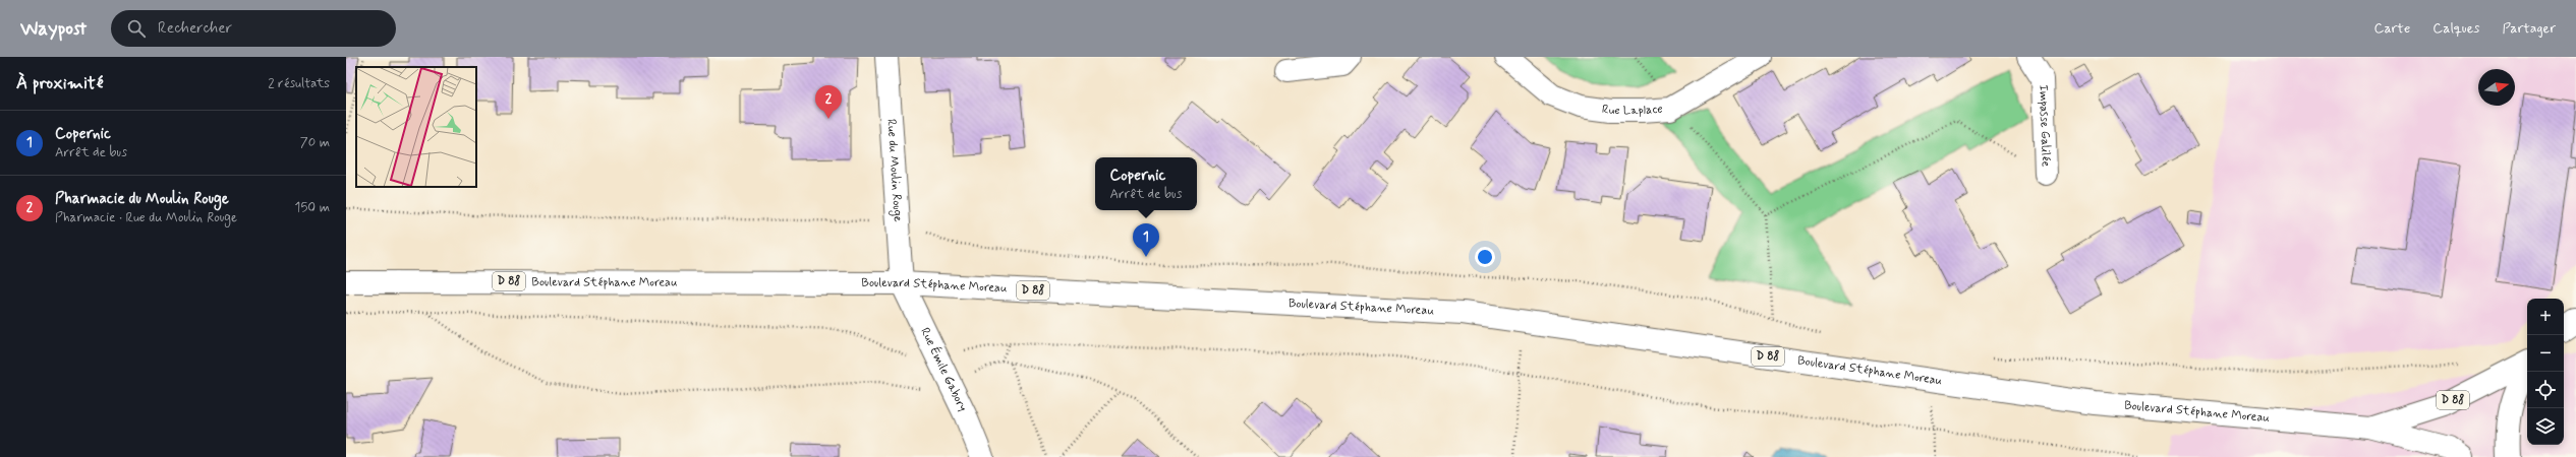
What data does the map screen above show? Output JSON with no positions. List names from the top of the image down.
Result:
{
  "streets": {
    "main road": [
      "Rue Laplace",
      "Impasse Galilée",
      "Rue du Moulin Rouge",
      "D 88",
      "Boulevard Stéphane Moreau",
      "Rue Émile Gabory"
    ]
  },
  "crossings": [
    ["Rue du Moulin Rouge", "Boulevard Stéphane Moreau"],
    ["Rue du Moulin Rouge", "Rue Émile Gabory"],
    ["Boulevard Stéphane Moreau", "Rue Émile Gabory"]
  ],
  "north": "right",
  "page": {
    "header": "Waypost",
    "search": "Rechercher",
    "nav": ["Carte", "Calques", "Partager"],
    "heading": ["À proximité", "2 résultats"],
    "pins": ["2", "1"],
    "list": [
      {
        "mark": "1",
        "name": "Copernic",
        "note": "Arrêt de bus",
        "value": "70 m"
      },
      {
        "mark": "2",
        "name": "Pharmacie du Moulin Rouge",
        "note": "Pharmacie · Rue du Moulin Rouge",
        "value": "150 m"
      }
    ],
    "popup": ["Copernic", "Arrêt de bus"],
    "map_buttons": ["+", "−"]
  }
}
